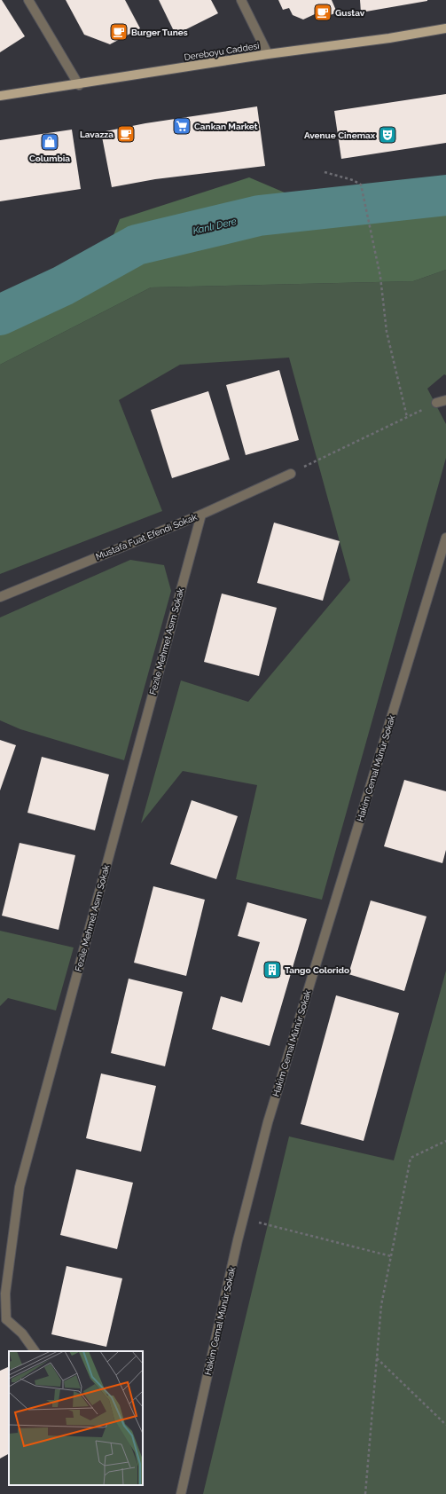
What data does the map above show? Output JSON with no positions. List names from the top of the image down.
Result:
{
  "streets": {
    "main road": ["Dereboyu Caddesi"],
    "street": ["Mustafa Fuat Efendi Sokak", "Fezile Mehmet Asım Sokak", "Hakim Cemal Münür Sokak"]
  },
  "crossings": [
    ["Mustafa Fuat Efendi Sokak", "Fezile Mehmet Asım Sokak"]
  ],
  "water": ["Kanlı Dere"],
  "places": {
    "cafe": ["Gustav", "Burger Tunes", "Lavazza"],
    "supermarket": ["Cankan Market"],
    "theatre": ["Avenue Cinemax"],
    "shop": ["Columbia"],
    "building": ["Tango Colorido"]
  }
}
